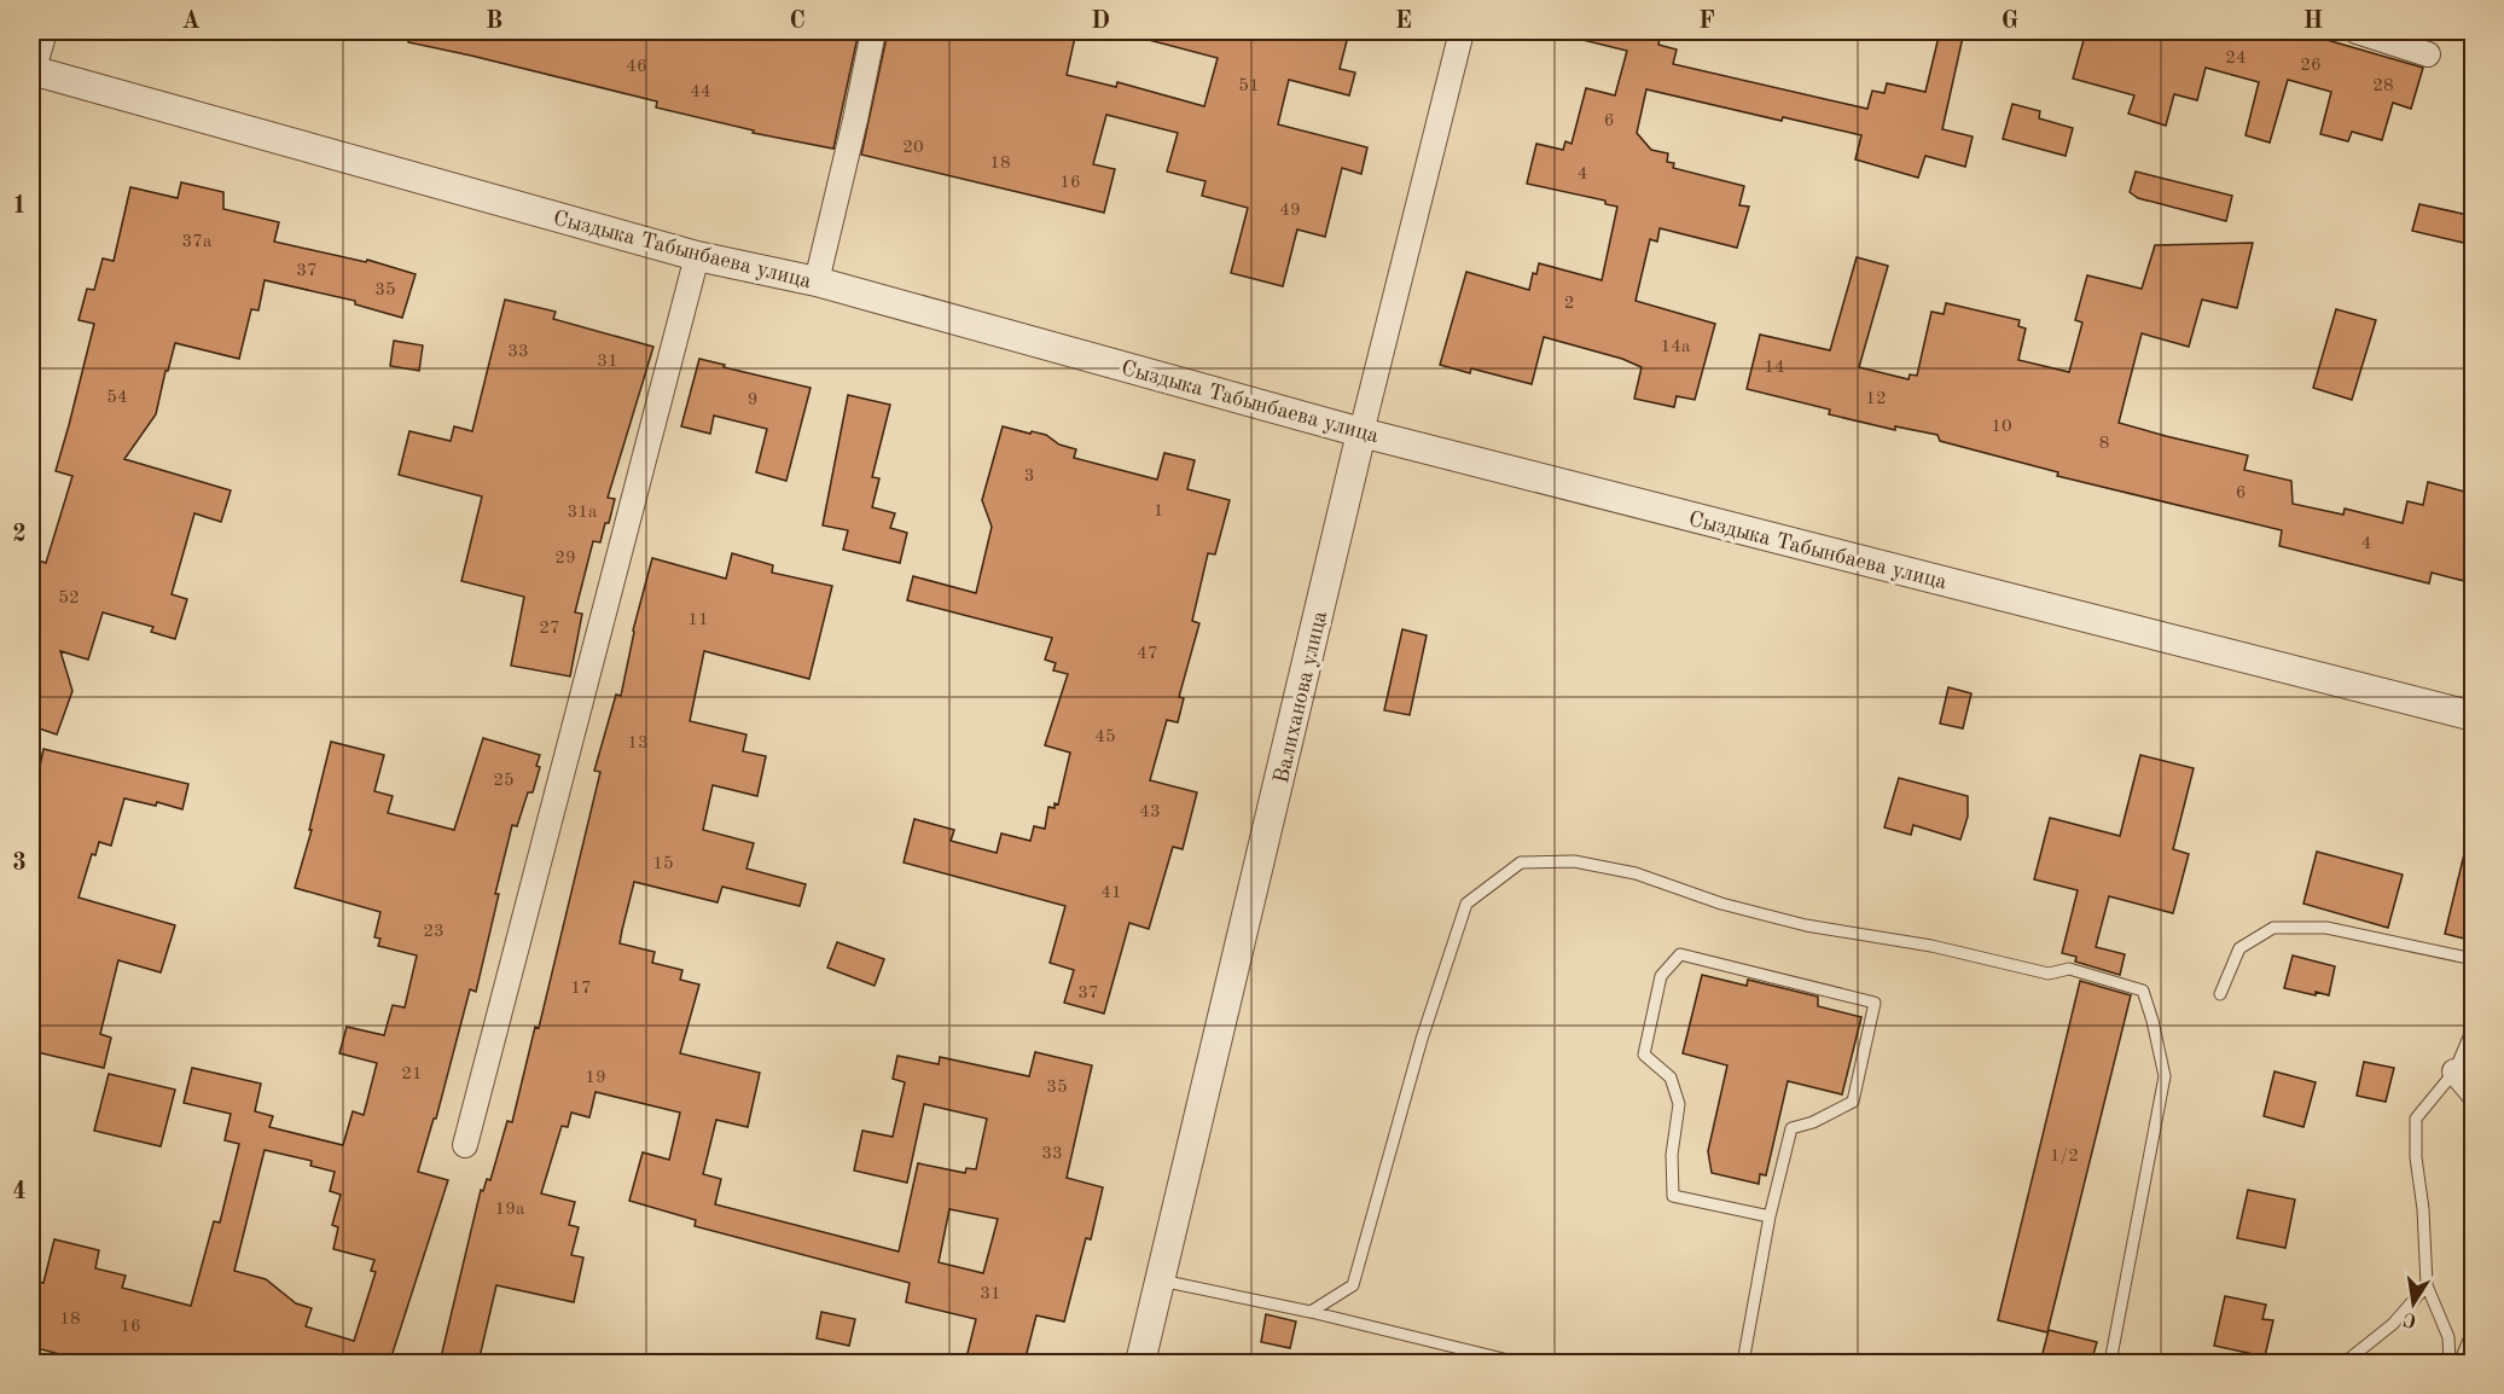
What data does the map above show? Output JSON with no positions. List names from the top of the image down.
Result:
{
  "streets": {
    "street": ["Сыздыка Табынбаева улица", "Валиханова улица"]
  },
  "crossings": [
    ["Сыздыка Табынбаева улица", "Валиханова улица"]
  ],
  "house_numbers": [
    "24",
    "26",
    "46",
    "51",
    "28",
    "44",
    "6",
    "20",
    "18",
    "4",
    "16",
    "49",
    "37а",
    "37",
    "35",
    "2",
    "14а",
    "33",
    "31",
    "14",
    "54",
    "12",
    "9",
    "10",
    "8",
    "3",
    "6",
    "1",
    "31а",
    "4",
    "29",
    "52",
    "11",
    "27",
    "47",
    "45",
    "13",
    "25",
    "43",
    "15",
    "41",
    "23",
    "17",
    "37",
    "21",
    "19",
    "35",
    "33",
    "1/2",
    "19а",
    "31",
    "18",
    "16"
  ],
  "north": "bottom",
  "grid": {
    "columns": [
      "A",
      "B",
      "C",
      "D",
      "E",
      "F",
      "G",
      "H"
    ],
    "rows": [
      "1",
      "2",
      "3",
      "4"
    ]
  }
}
